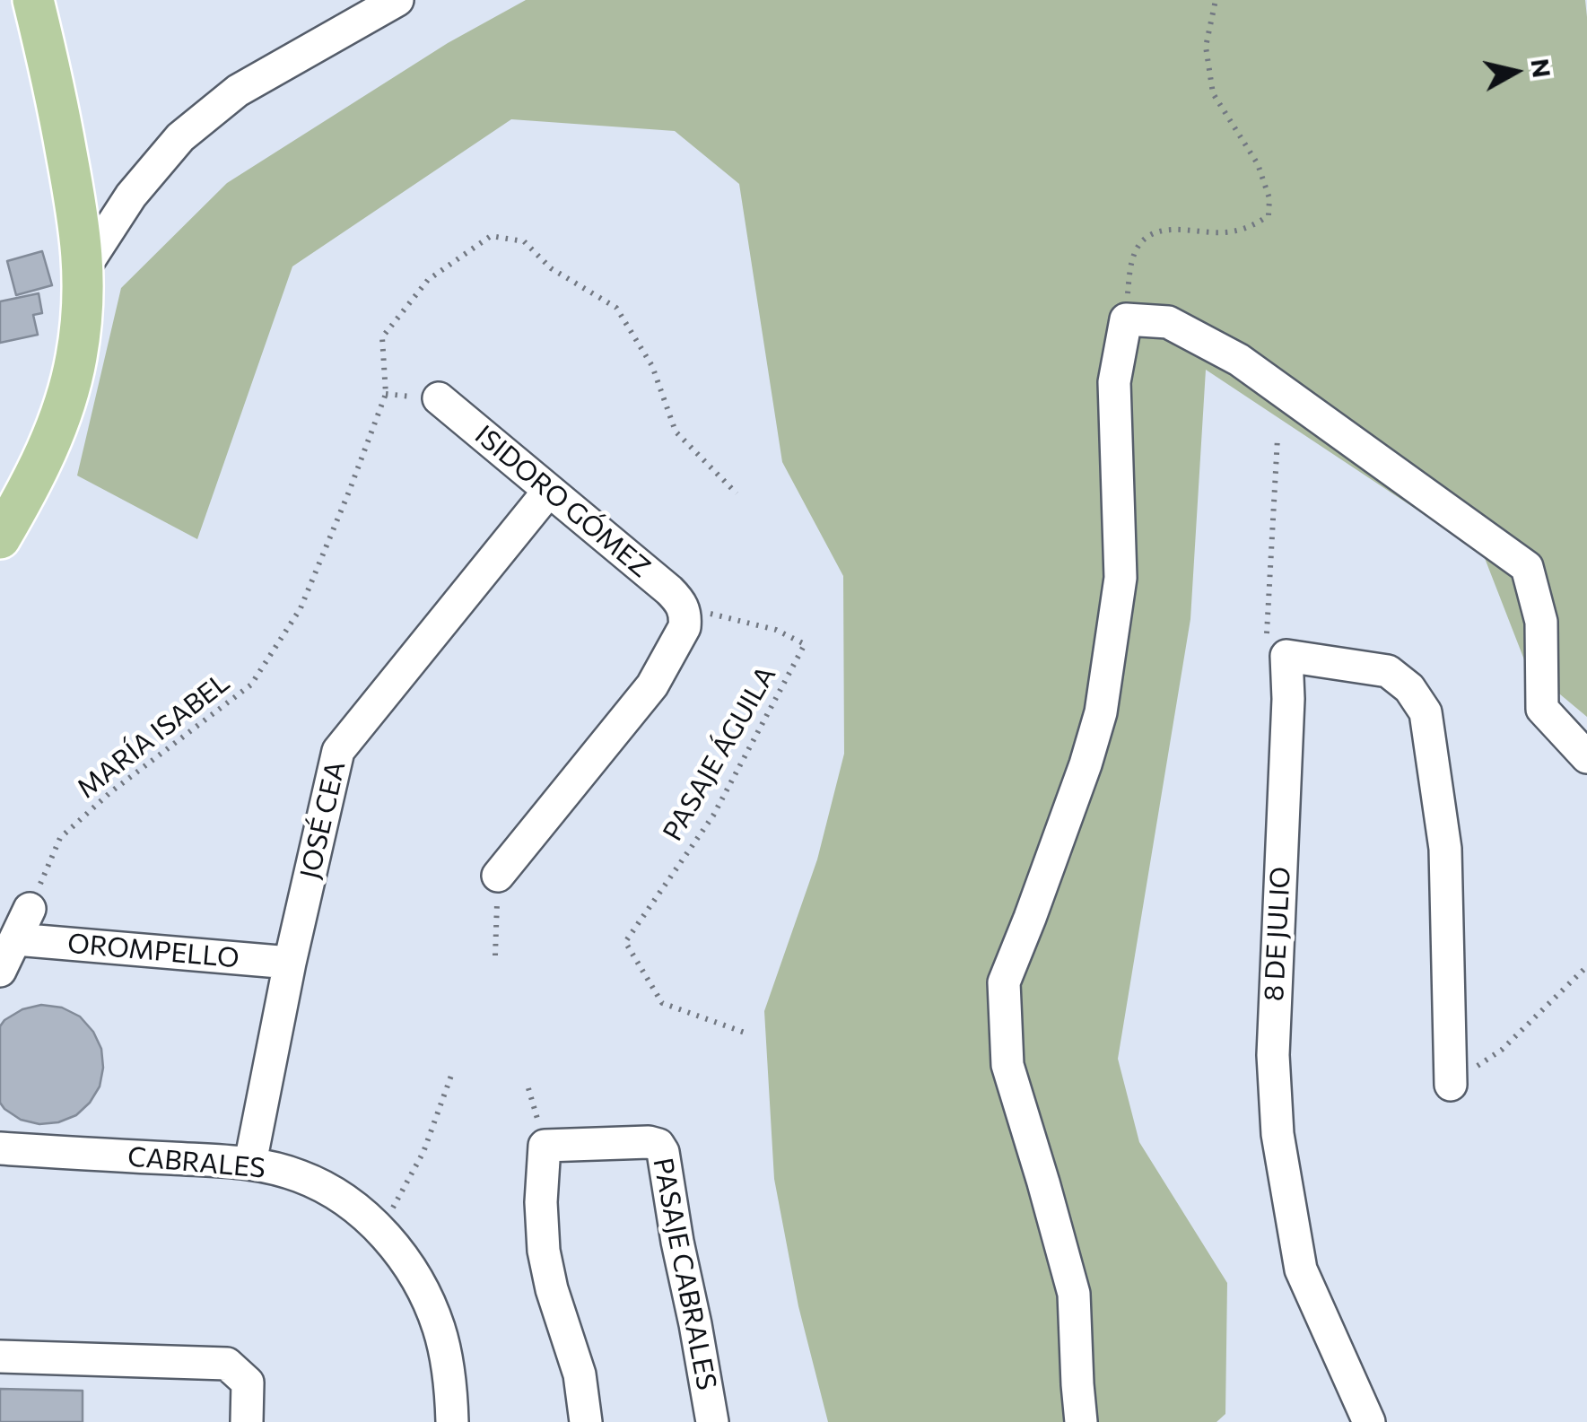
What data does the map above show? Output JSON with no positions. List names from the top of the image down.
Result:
{
  "streets": {
    "street": [
      "ISIDORO GÓMEZ",
      "JOSÉ CEA",
      "8 DE JULIO",
      "OROMPELLO",
      "CABRALES",
      "PASAJE CABRALES"
    ],
    "path": ["MARÍA ISABEL", "PASAJE ÁGUILA"]
  },
  "crossings": [
    ["ISIDORO GÓMEZ", "PASAJE ÁGUILA"],
    ["ISIDORO GÓMEZ", "JOSÉ CEA"],
    ["JOSÉ CEA", "OROMPELLO"],
    ["JOSÉ CEA", "CABRALES"]
  ],
  "north": "right"
}
